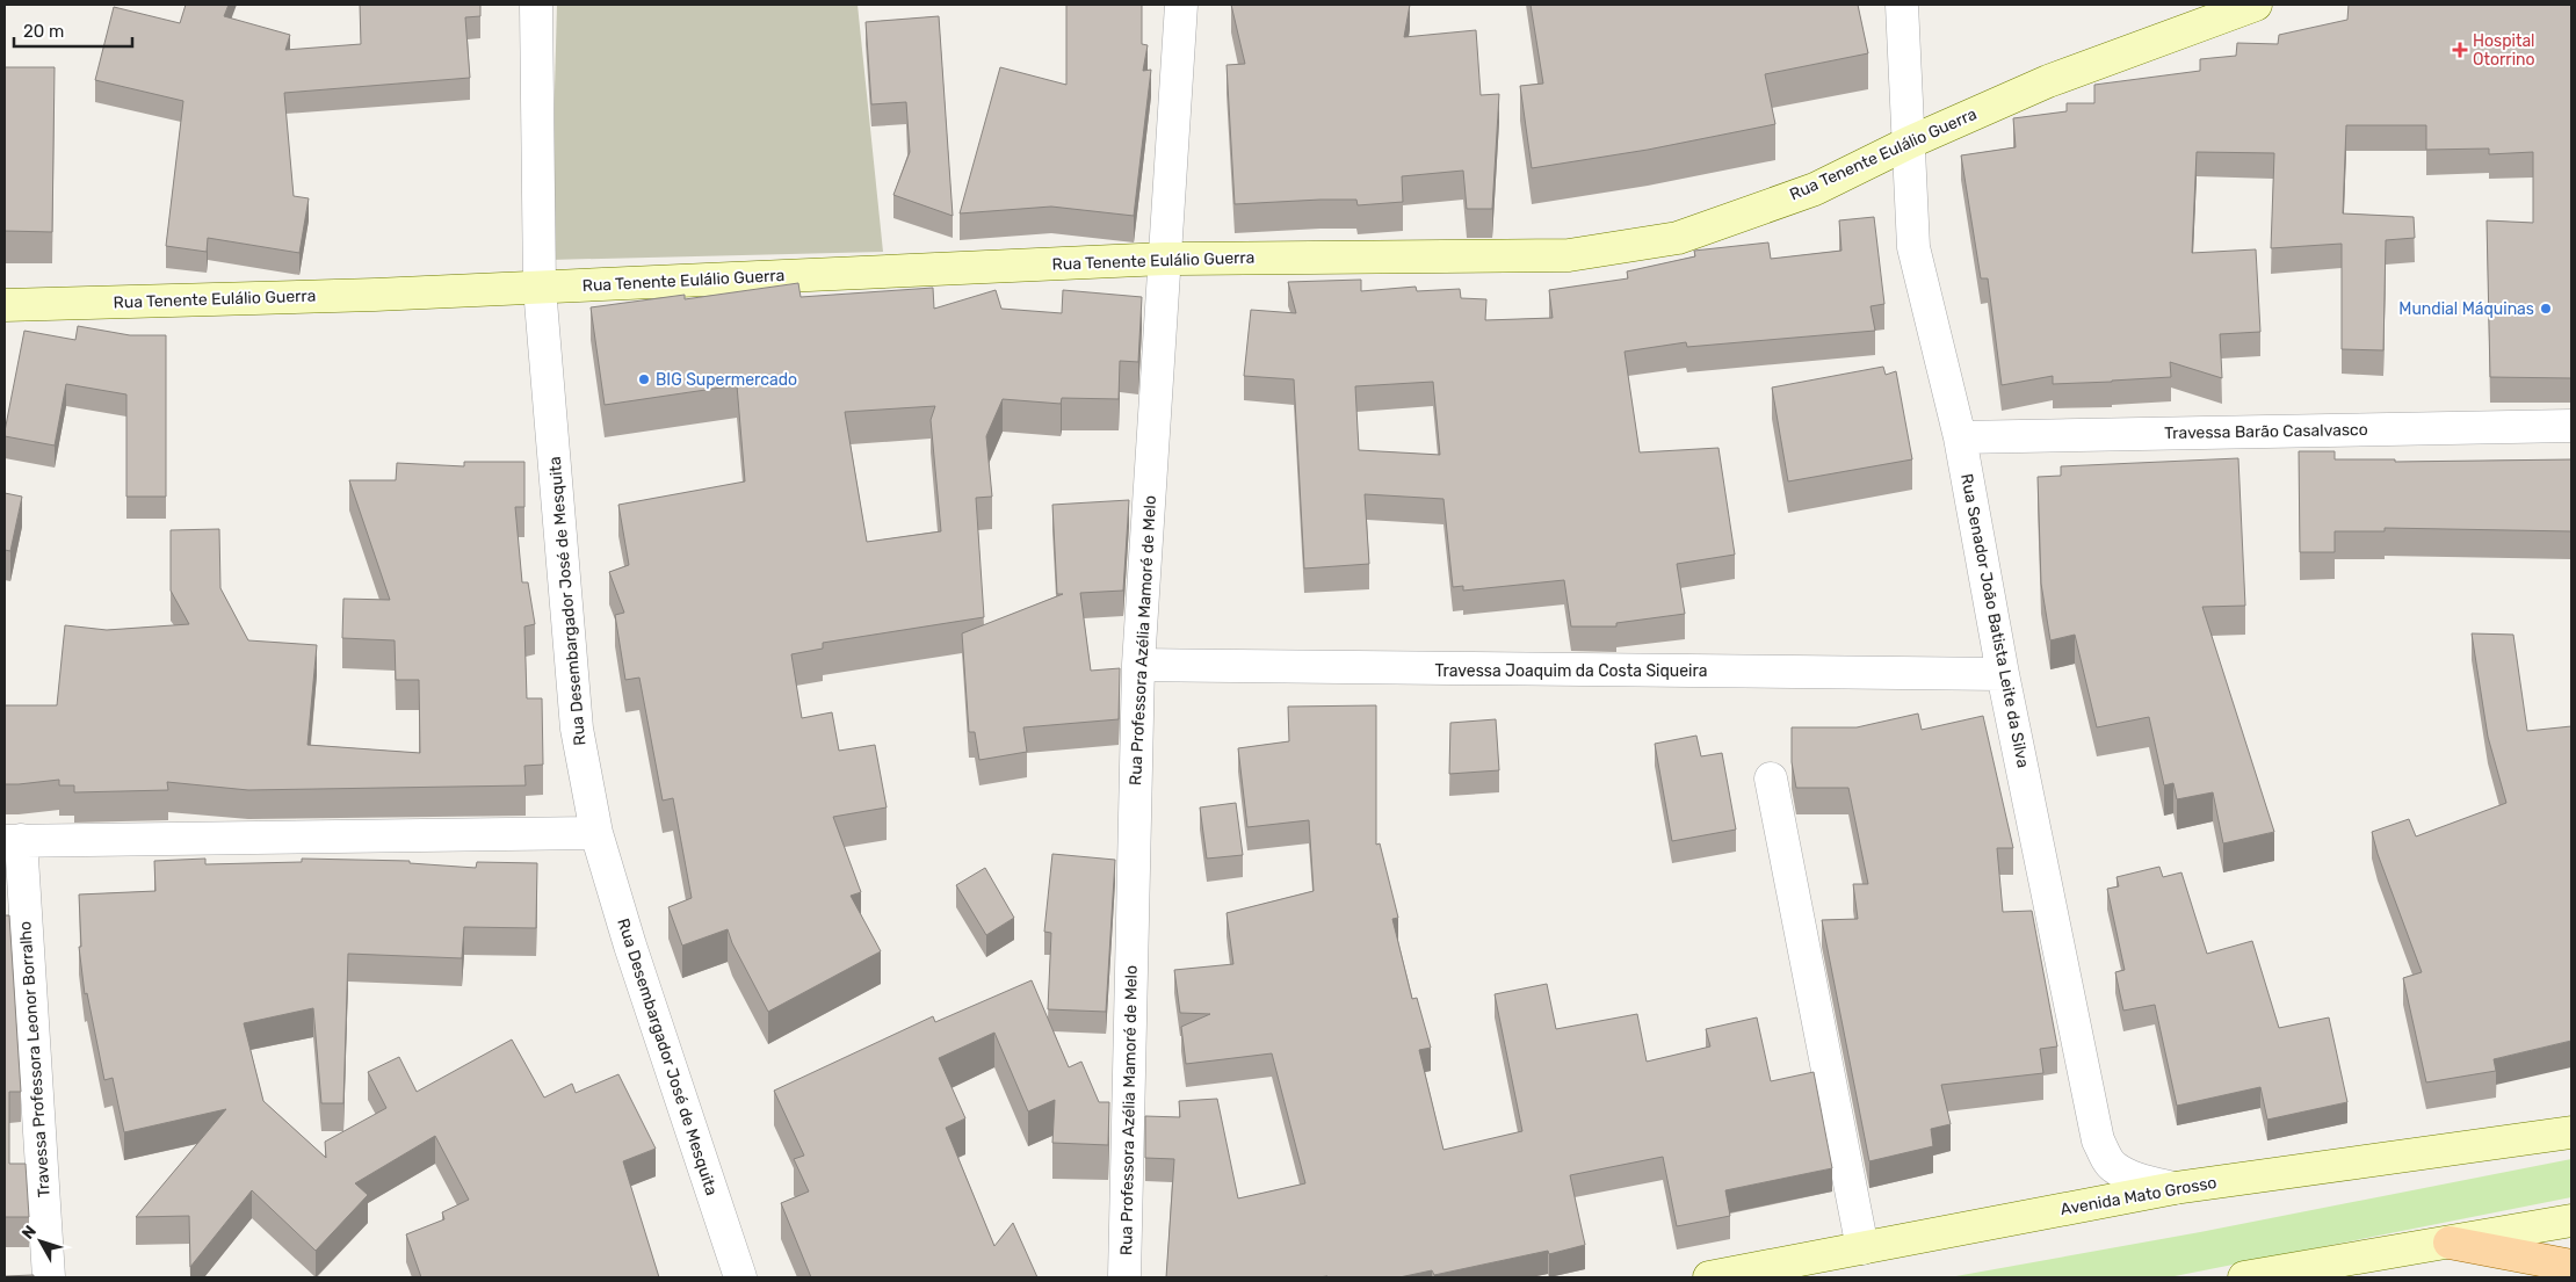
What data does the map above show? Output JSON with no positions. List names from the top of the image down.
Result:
{
  "streets": {
    "street": [
      "Rua Tenente Eulálio Guerra",
      "Travessa Barão Casalvasco",
      "Rua Desembargador José de Mesquita",
      "Rua Senador João Batista Leite da Silva",
      "Rua Professora Azélia Mamoré de Melo",
      "Travessa Joaquim da Costa Siqueira",
      "Travessa Professora Leonor Borralho",
      "Avenida Mato Grosso"
    ]
  },
  "crossings": [
    ["Rua Tenente Eulálio Guerra", "Rua Desembargador José de Mesquita"],
    ["Rua Tenente Eulálio Guerra", "Rua Senador João Batista Leite da Silva"],
    ["Rua Tenente Eulálio Guerra", "Rua Professora Azélia Mamoré de Melo"],
    ["Travessa Barão Casalvasco", "Rua Senador João Batista Leite da Silva"],
    ["Rua Senador João Batista Leite da Silva", "Travessa Joaquim da Costa Siqueira"],
    ["Rua Senador João Batista Leite da Silva", "Avenida Mato Grosso"],
    ["Rua Professora Azélia Mamoré de Melo", "Travessa Joaquim da Costa Siqueira"]
  ],
  "places": {
    "health": ["Hospital Otorrino"],
    "other": ["Mundial Máquinas", "BIG Supermercado"]
  },
  "scale_bar": "20 m",
  "north": "top left"
}
